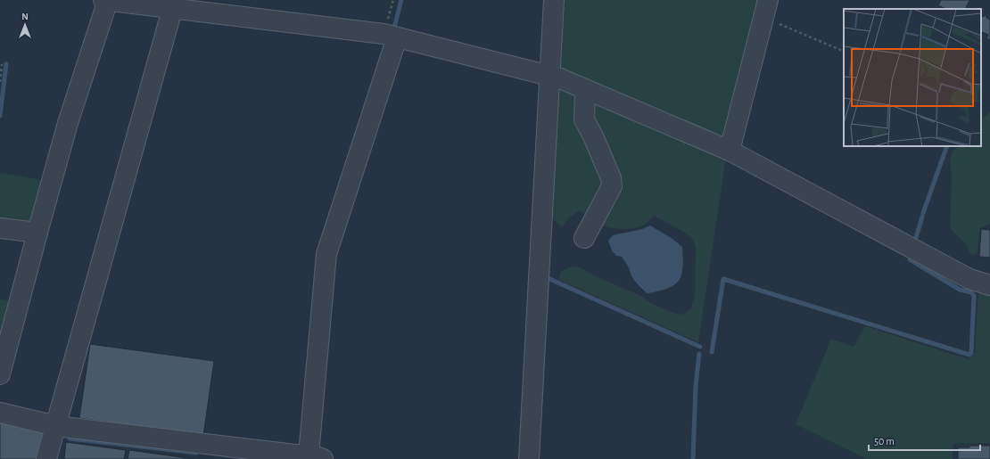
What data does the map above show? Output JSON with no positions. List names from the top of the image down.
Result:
{
  "scale_bar": "50 m",
  "north": "top"
}
